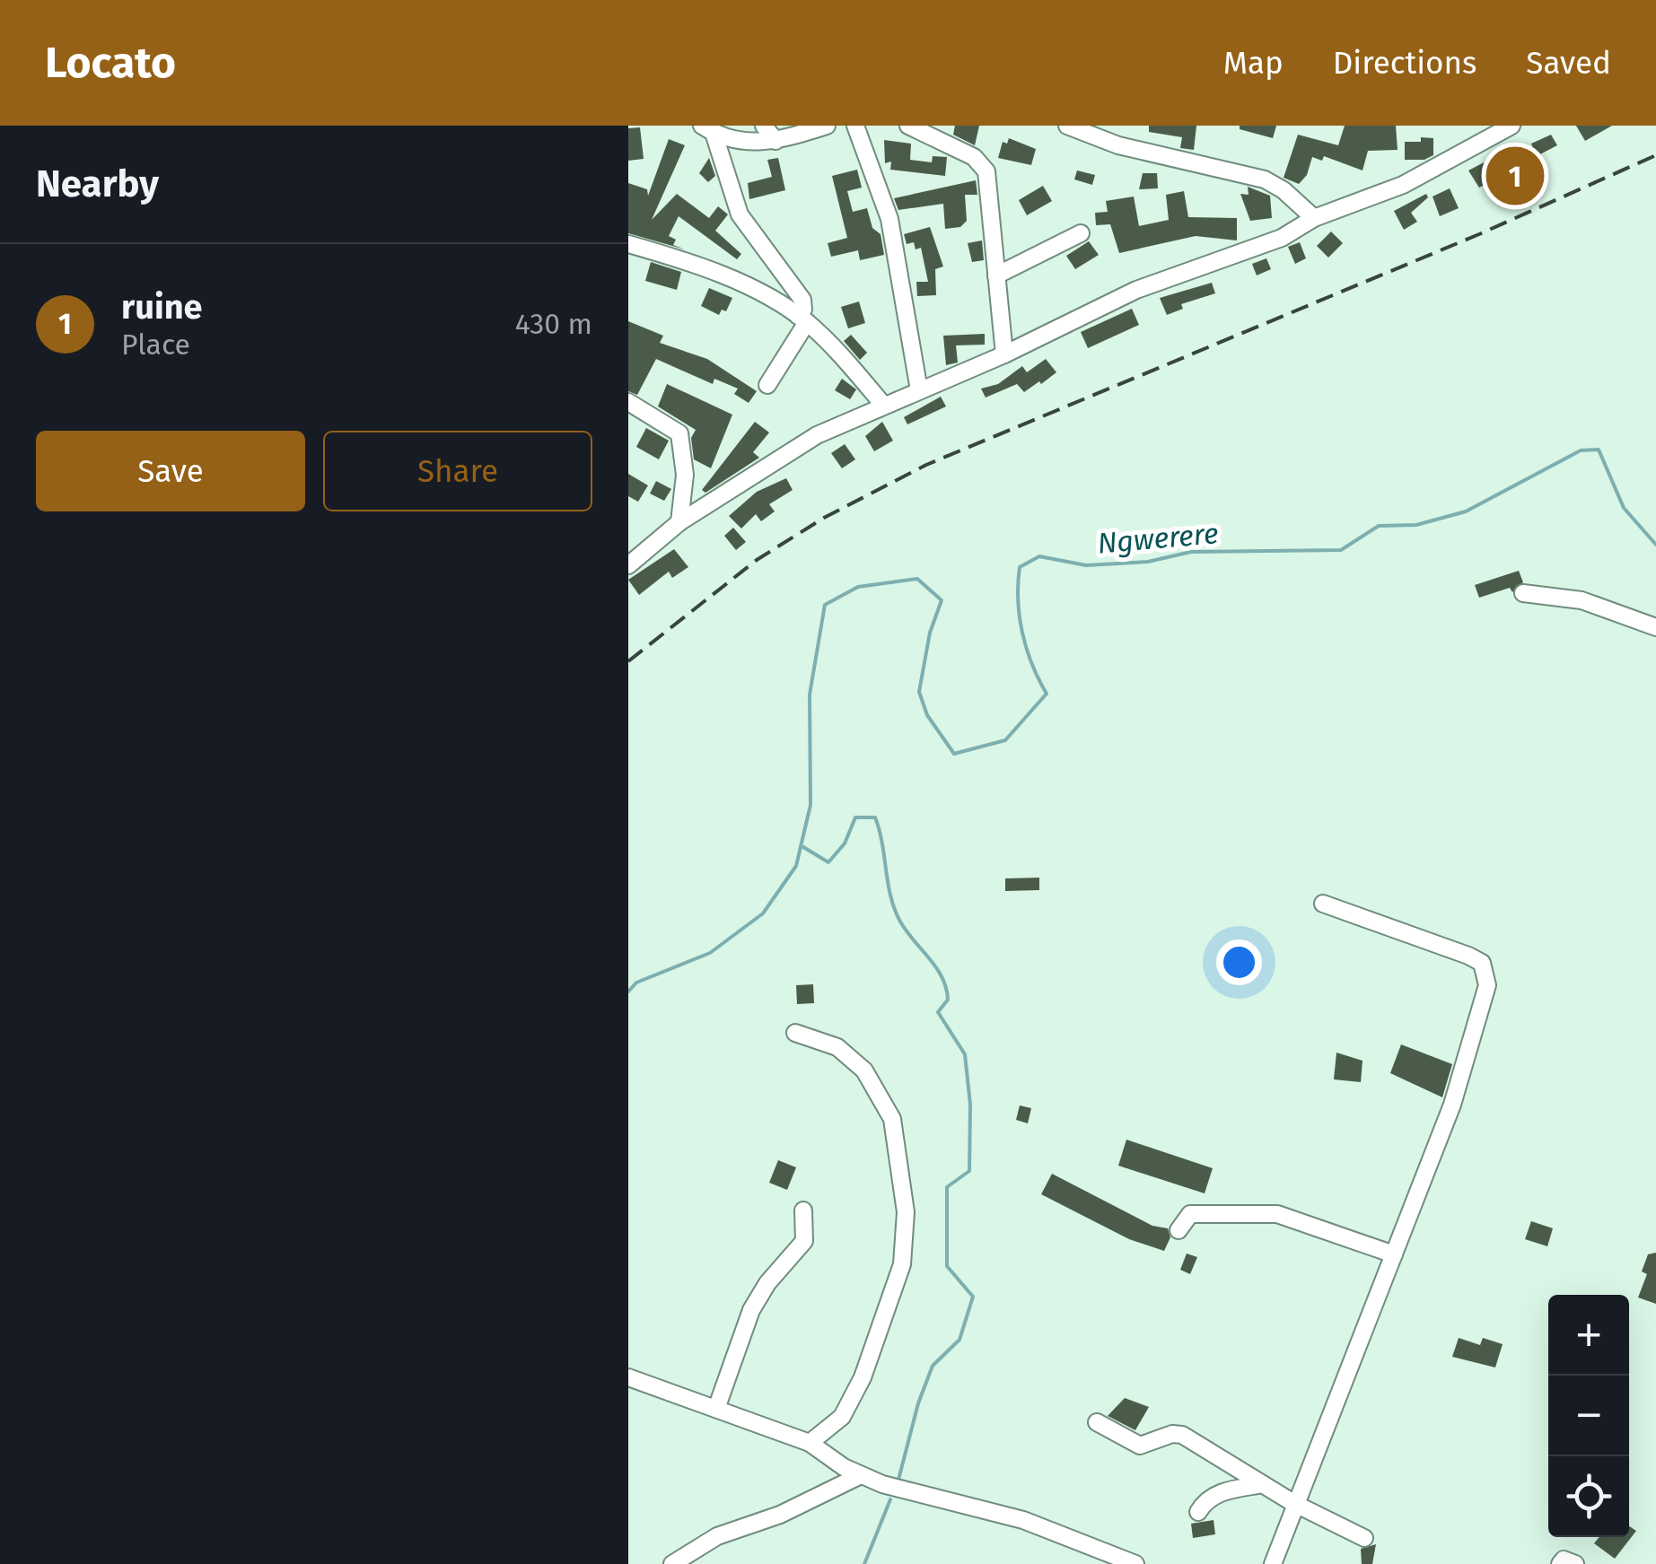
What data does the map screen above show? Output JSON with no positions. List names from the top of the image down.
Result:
{
  "water": ["Ngwerere"],
  "page": {
    "header": "Locato",
    "nav": ["Map", "Directions", "Saved"],
    "heading": "Nearby",
    "pins": "1",
    "list": [
      {
        "mark": "1",
        "name": "ruine",
        "note": "Place",
        "value": "430 m"
      }
    ],
    "buttons": ["Save", "Share"],
    "map_buttons": ["+", "−"]
  }
}
